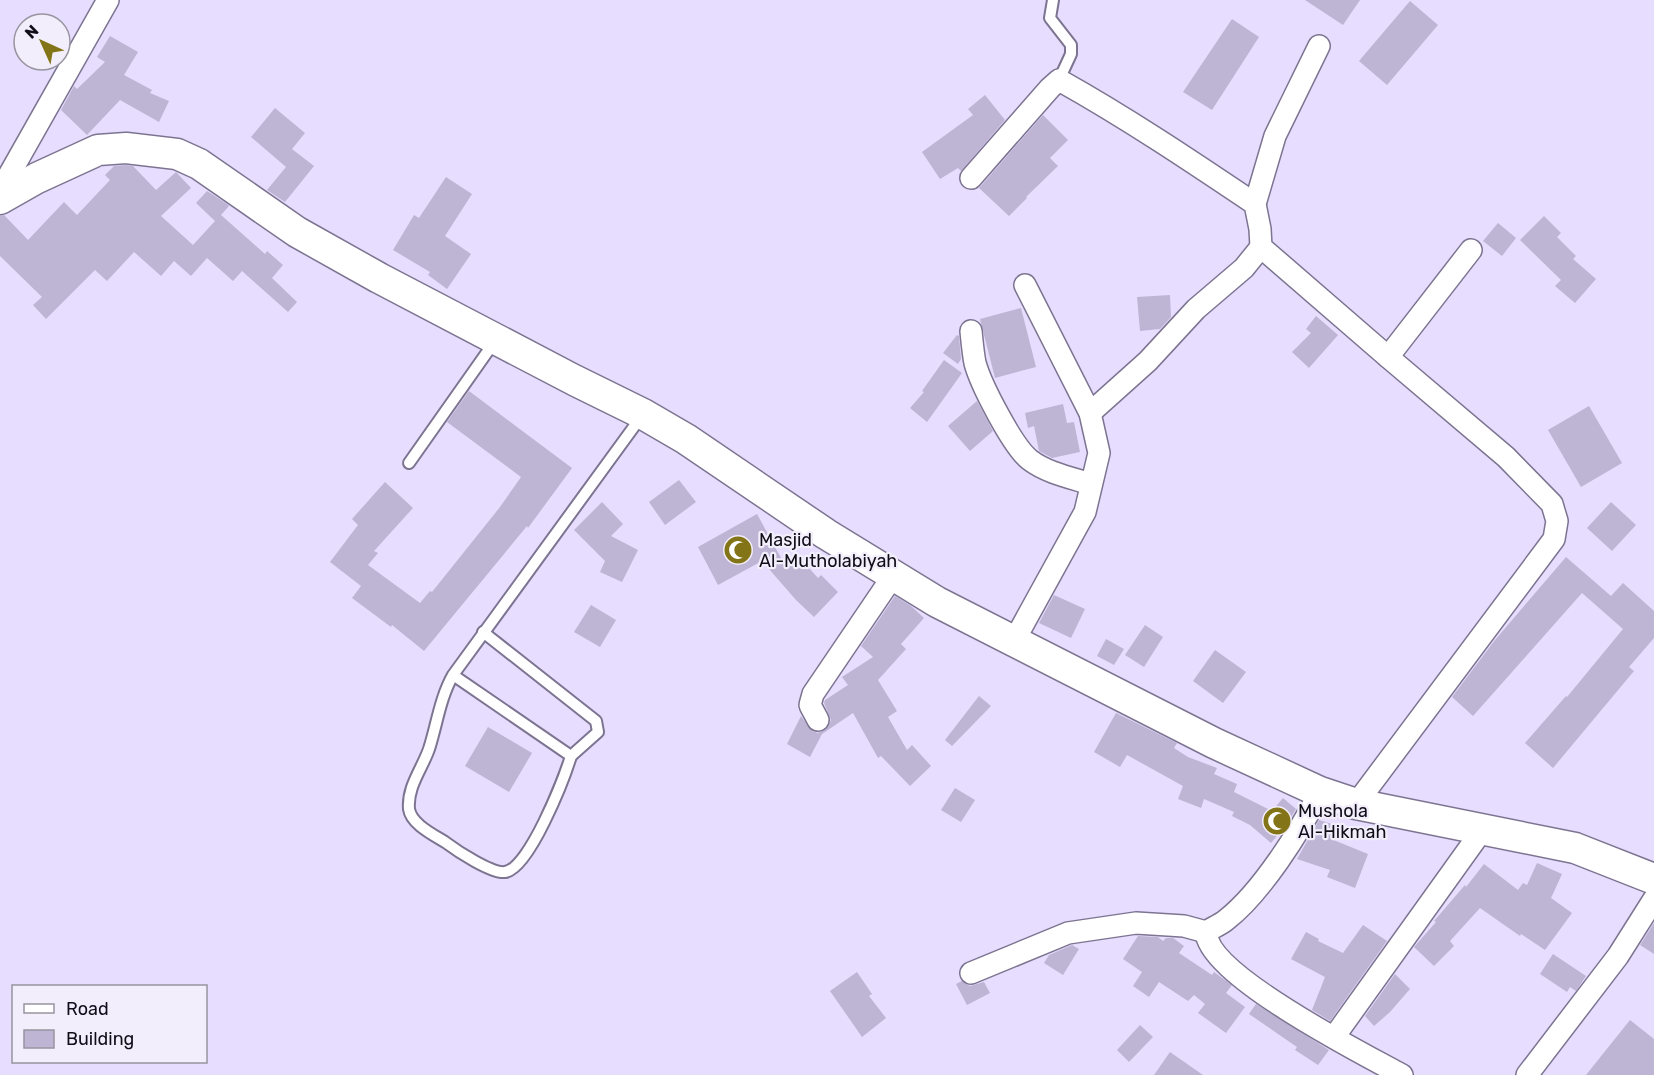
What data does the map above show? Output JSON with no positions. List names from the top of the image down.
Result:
{
  "places": {
    "mosque": ["Masjid Al-Mutholabiyah", "Mushola Al-Hikmah"]
  },
  "legend": ["Road", "Building"],
  "north": "top left"
}
